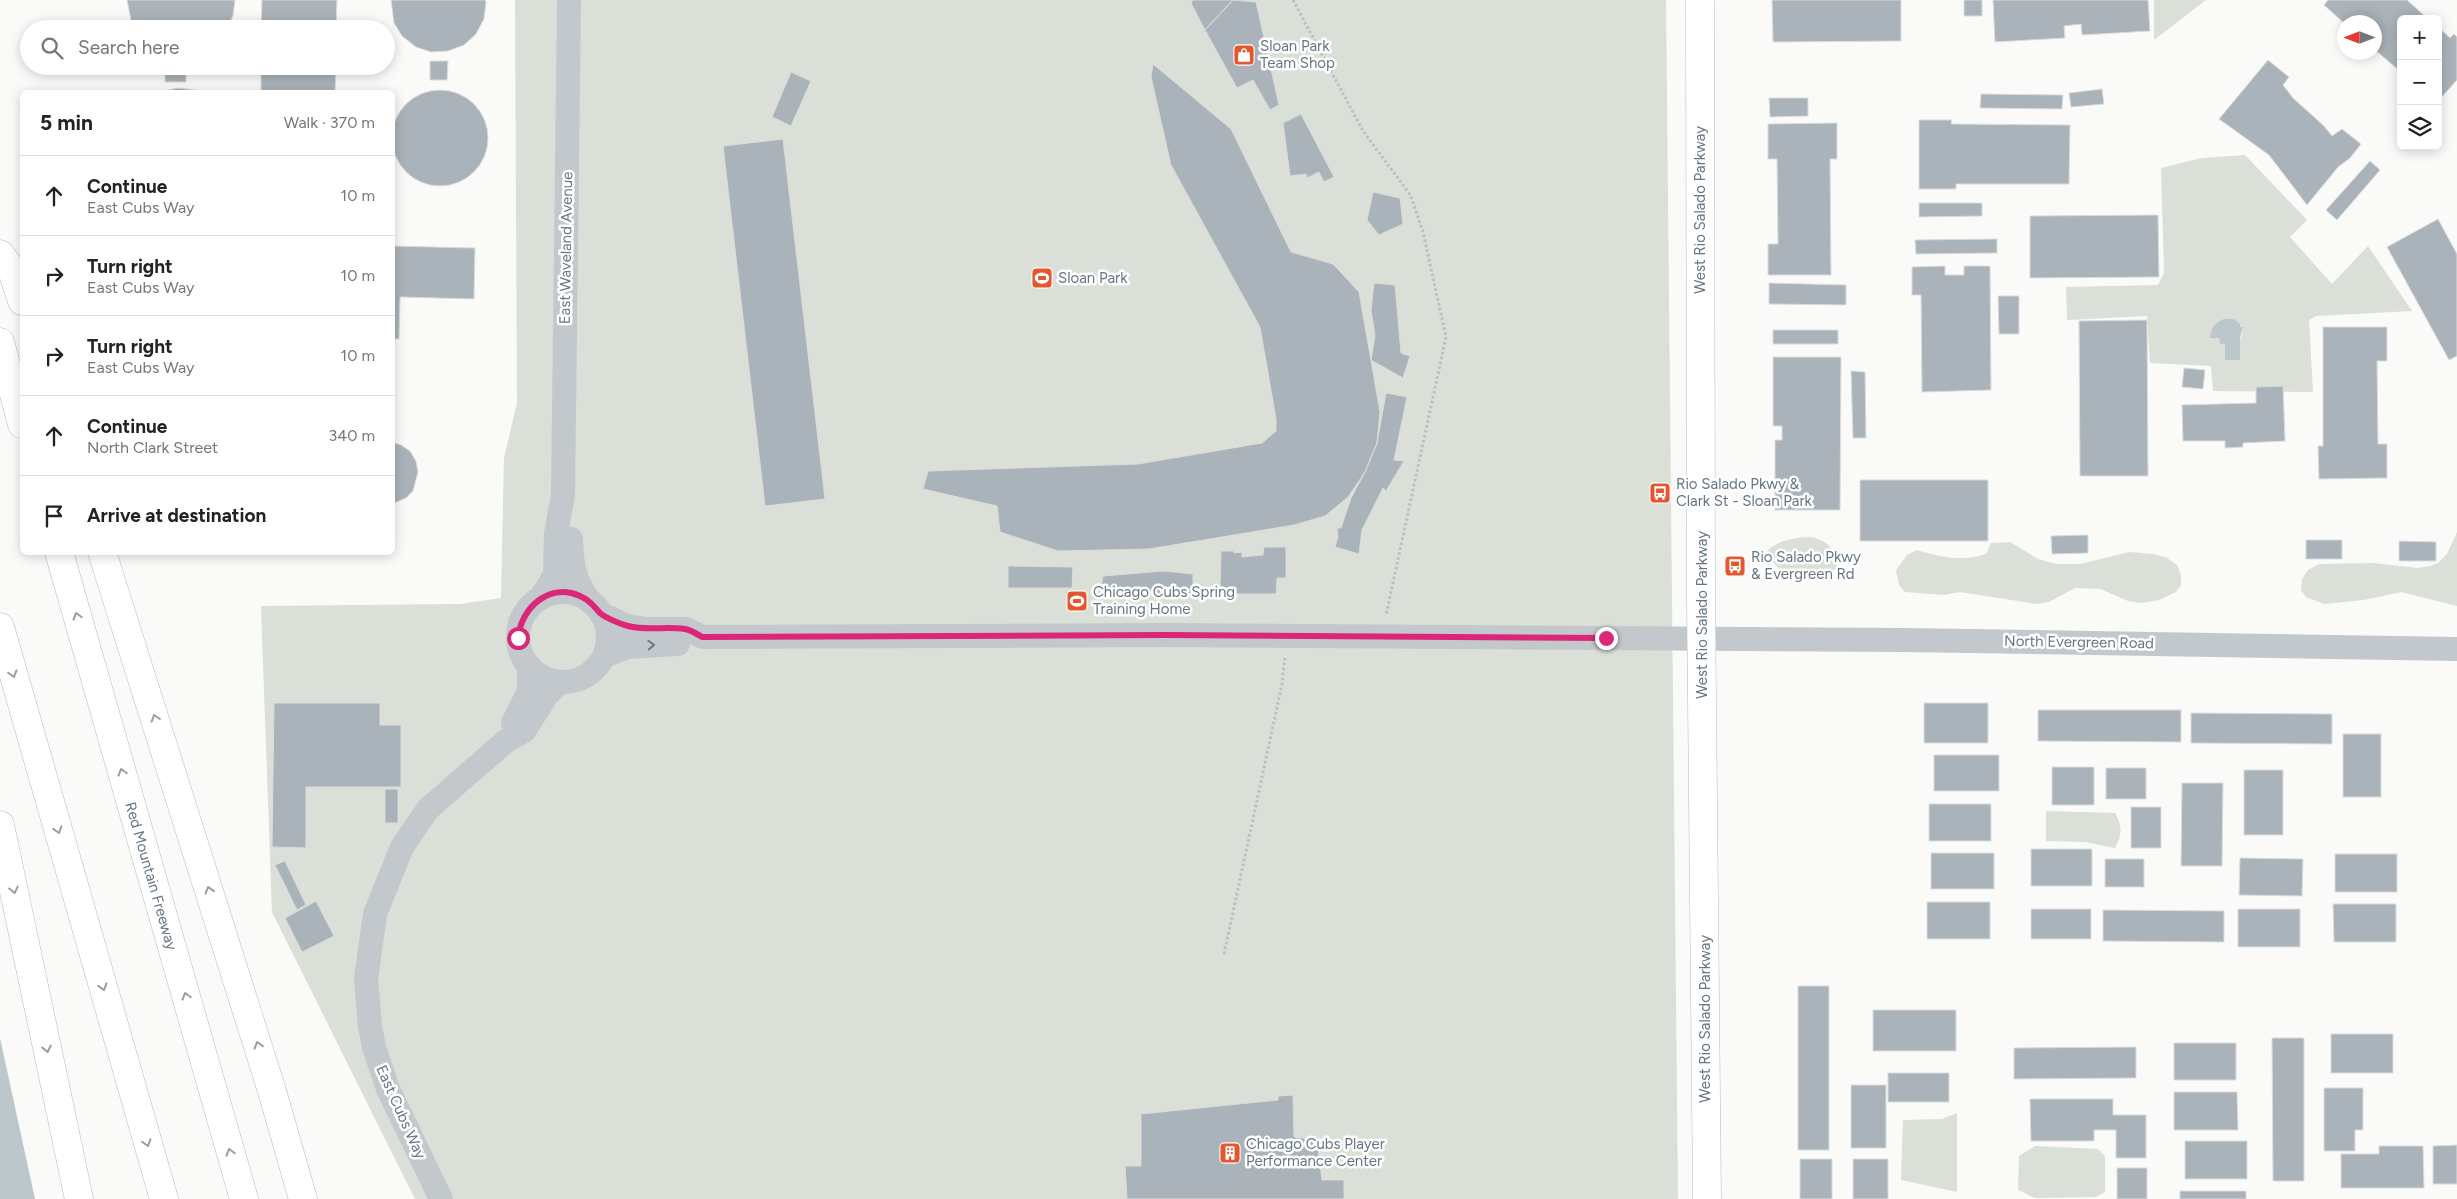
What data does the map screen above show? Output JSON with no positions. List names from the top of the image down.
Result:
{
  "streets": {
    "main road": ["West Rio Salado Parkway", "Red Mountain Freeway"],
    "street": ["East Waveland Avenue", "North Evergreen Road", "East Cubs Way"]
  },
  "crossings": [
    ["West Rio Salado Parkway", "North Evergreen Road"],
    ["East Waveland Avenue", "East Cubs Way"]
  ],
  "places": {
    "shop": ["Sloan Park Team Shop"],
    "sports": ["Sloan Park", "Chicago Cubs Spring Training Home"],
    "bus stop": ["Rio Salado Pkwy & Clark St - Sloan Park", "Rio Salado Pkwy & Evergreen Rd"],
    "building": ["Chicago Cubs Player Performance Center"]
  },
  "north": "left",
  "page": {
    "map_buttons": ["+", "−"],
    "search": "Search here",
    "heading": ["5 min", "Walk · 370 m"],
    "list": [
      ["Continue", "East Cubs Way", "10 m"],
      ["Turn right", "East Cubs Way", "10 m"],
      ["Turn right", "East Cubs Way", "10 m"],
      ["Continue", "North Clark Street", "340 m"],
      "Arrive at destination"
    ]
  }
}
